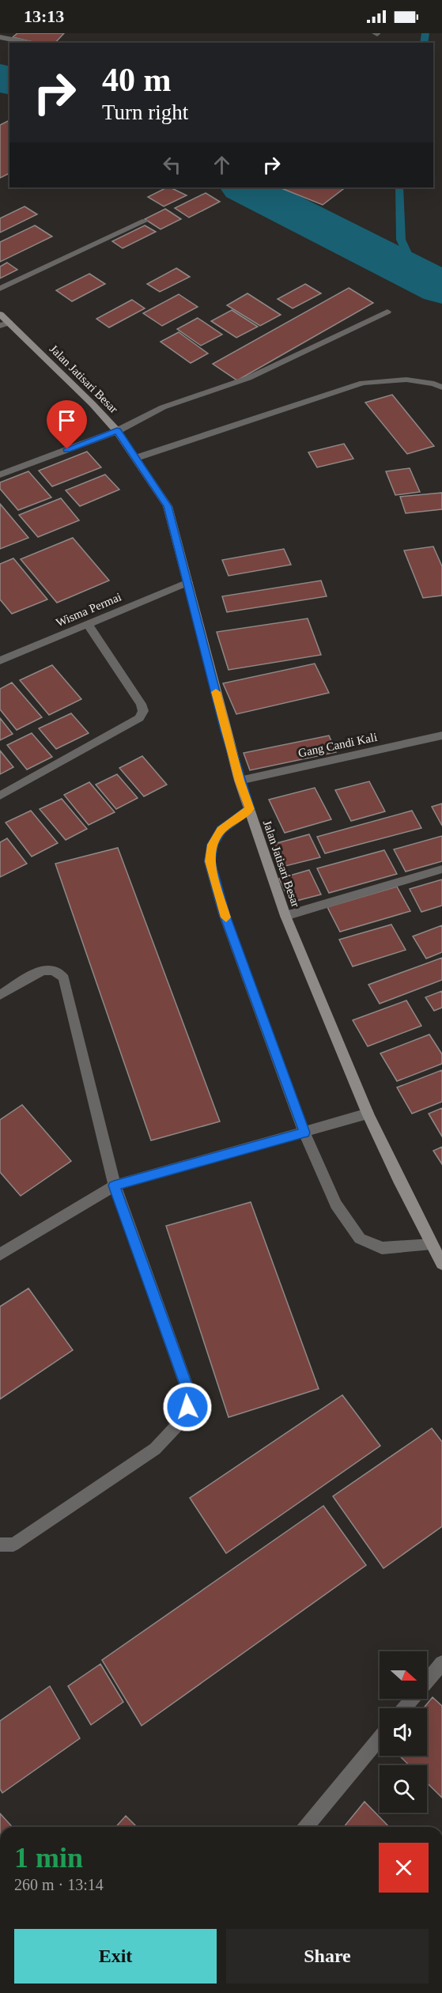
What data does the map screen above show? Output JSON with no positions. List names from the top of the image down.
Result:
{
  "streets": {
    "street": ["Jalan Jatisari Besar", "Wisma Permai", "Gang Candi Kali"]
  },
  "crossings": [
    ["Jalan Jatisari Besar", "Wisma Permai"],
    ["Jalan Jatisari Besar", "Gang Candi Kali"]
  ],
  "north": "right",
  "page": {
    "status": "13:13",
    "turn": ["40 m", "Turn right"],
    "heading": ["1 min", "260 m · 13:14"],
    "buttons": ["Exit", "Share"]
  }
}
